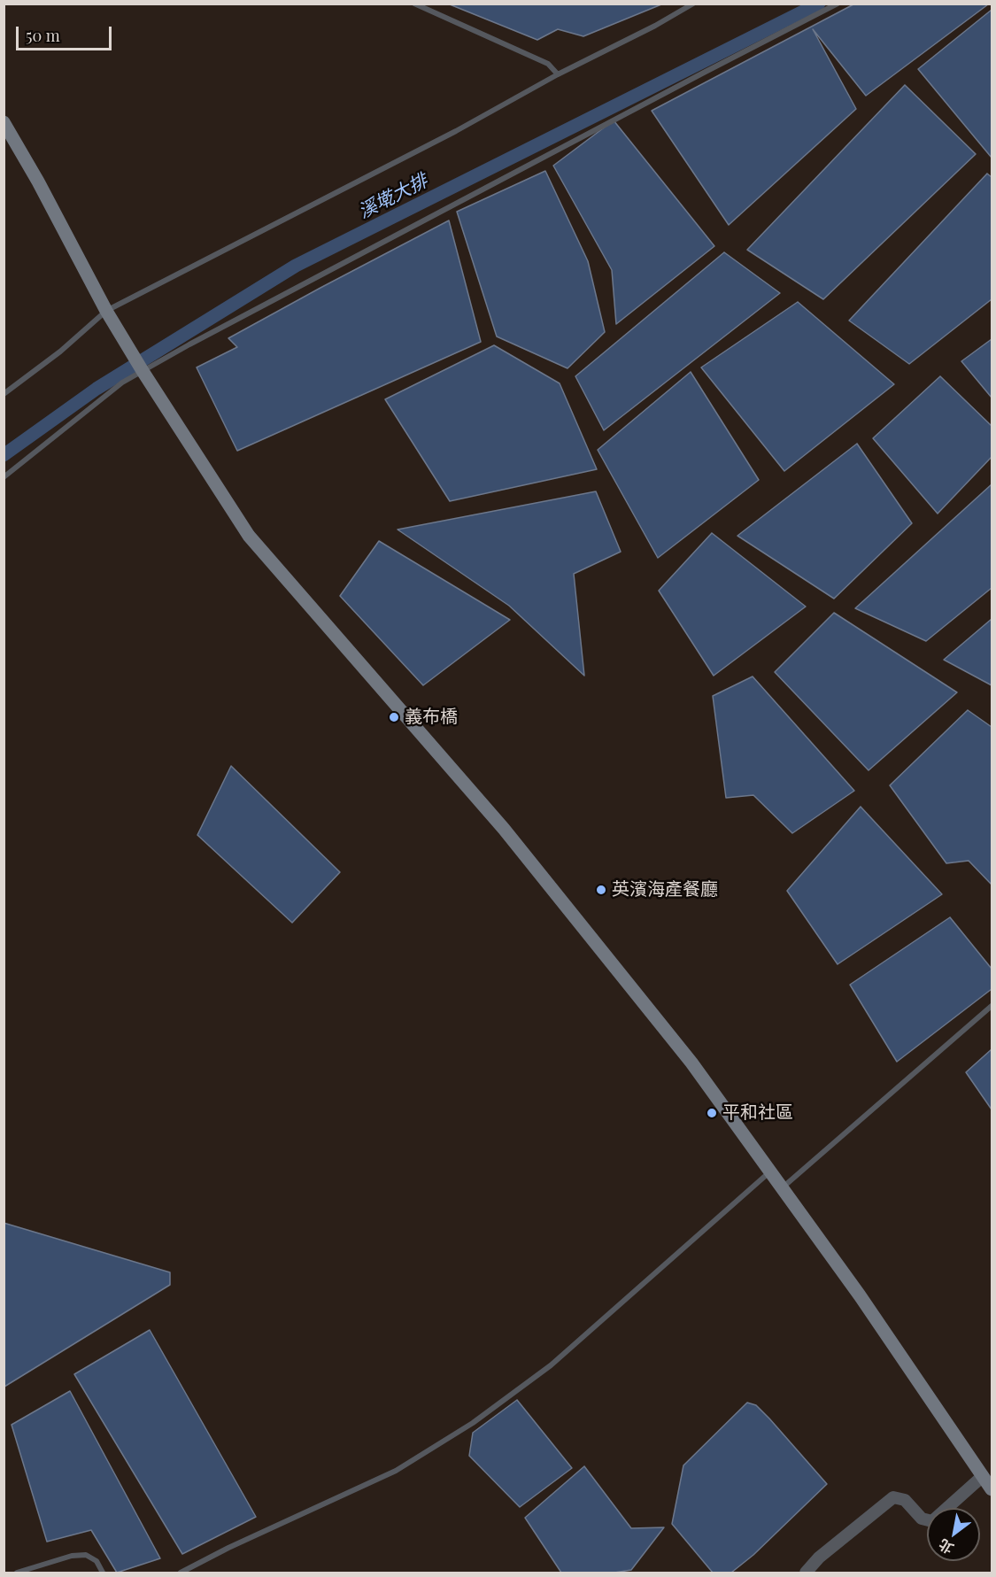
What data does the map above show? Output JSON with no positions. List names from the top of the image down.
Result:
{
  "water": ["溪墘大排"],
  "places": ["義布橋", "英濱海產餐廳", "平和社區"],
  "scale_bar": "50 m",
  "north": "bottom left"
}
